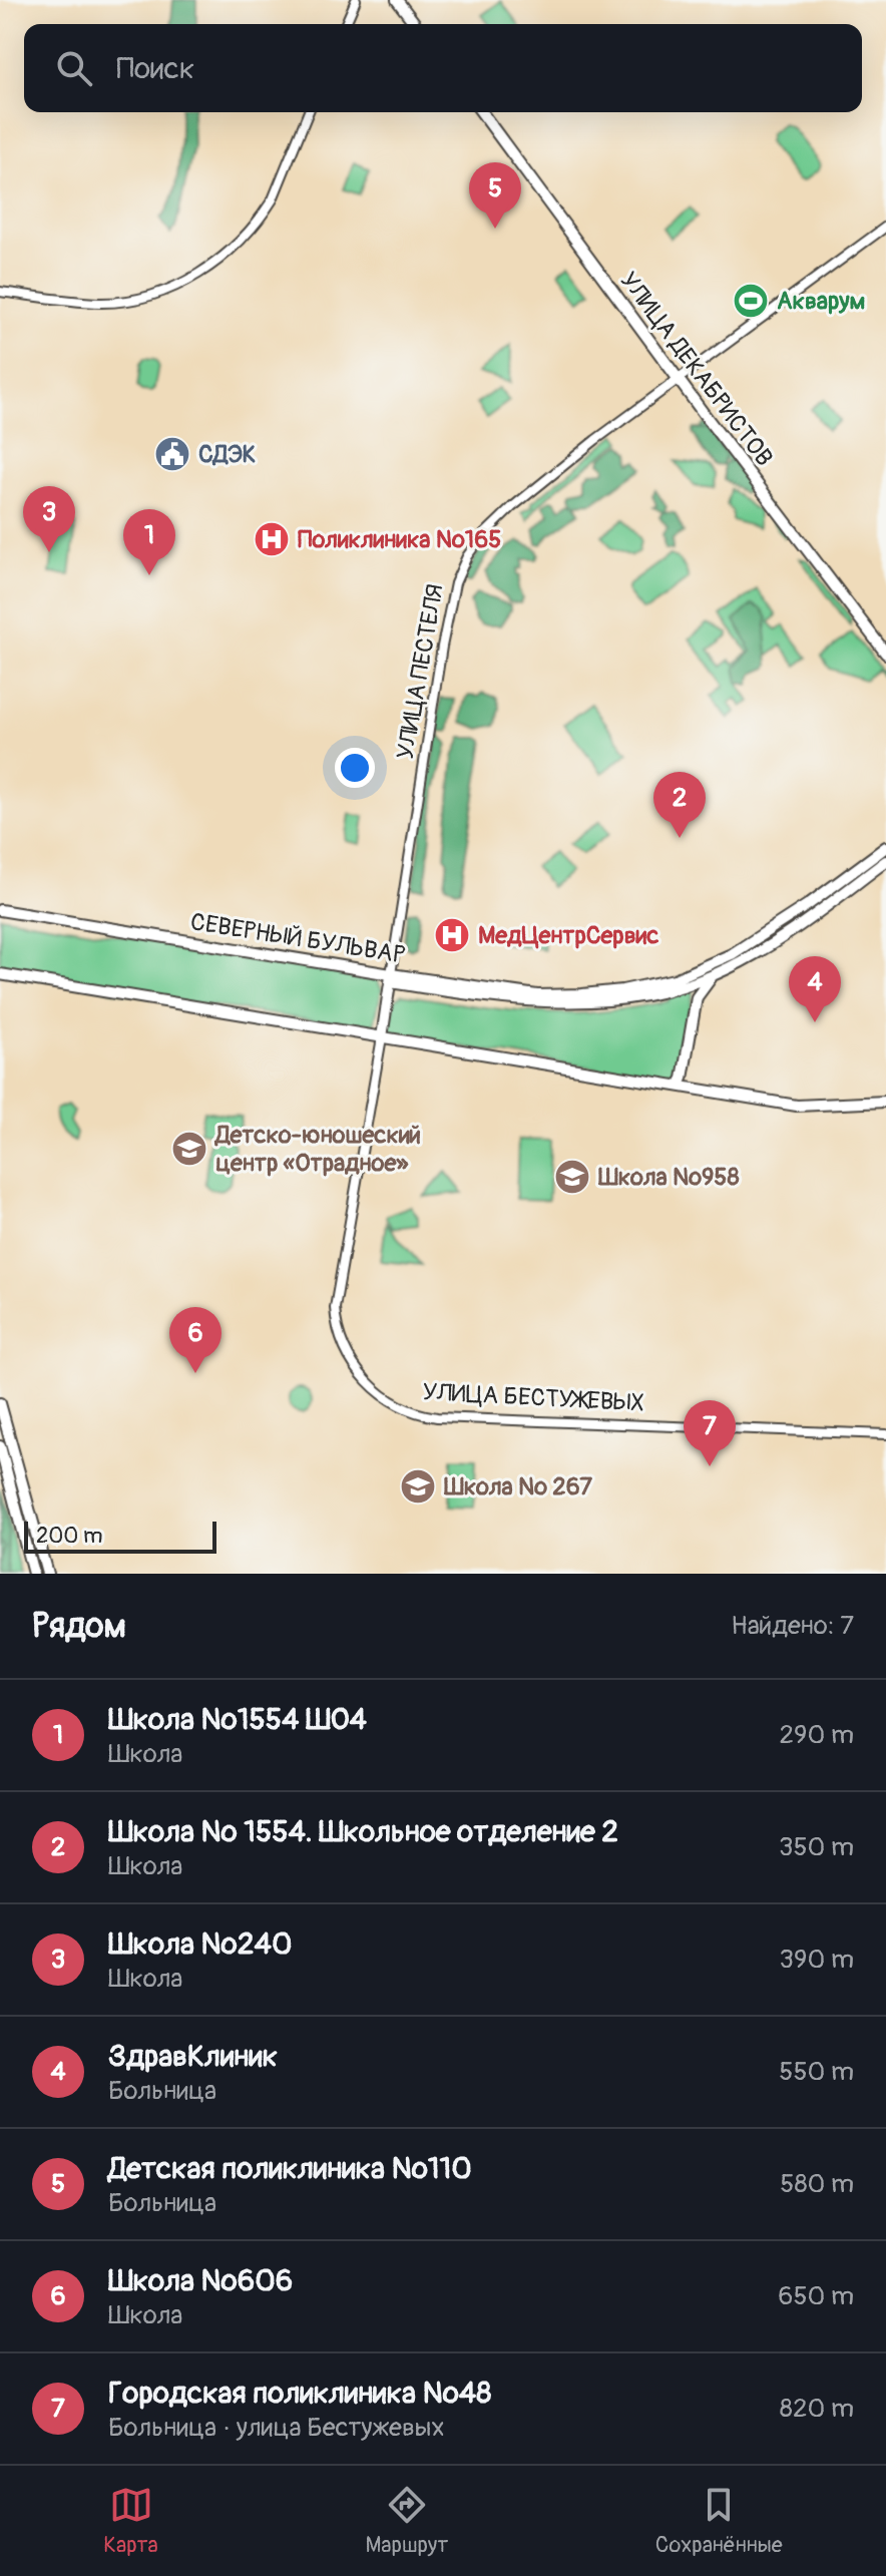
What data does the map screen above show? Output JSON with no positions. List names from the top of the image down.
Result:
{
  "streets": {
    "main road": ["УЛИЦА ДЕКАБРИСТОВ", "СЕВЕРНЫЙ БУЛЬВАР", "УЛИЦА БЕСТУЖЕВЫХ"],
    "street": ["УЛИЦА ПЕСТЕЛЯ"]
  },
  "crossings": [
    ["УЛИЦА ДЕКАБРИСТОВ", "УЛИЦА ПЕСТЕЛЯ"],
    ["УЛИЦА ПЕСТЕЛЯ", "СЕВЕРНЫЙ БУЛЬВАР"],
    ["УЛИЦА ПЕСТЕЛЯ", "УЛИЦА БЕСТУЖЕВЫХ"],
    ["СЕВЕРНЫЙ БУЛЬВАР", "УЛИЦА БЕСТУЖЕВЫХ"]
  ],
  "places": {
    "sports": ["Акварум"],
    "public building": ["СДЭК"],
    "hospital": ["Поликлиника №165", "МедЦентрСервис"],
    "school or university": ["Детско-юношеский центр «Отрадное»", "Школа №958", "Школа № 267"]
  },
  "scale_bar": "200 m",
  "page": {
    "search": "Поиск",
    "pins": [
      "5",
      "3",
      "1",
      "2",
      "4",
      "6",
      "7"
    ],
    "scale": "200 m",
    "heading": ["Рядом", "Найдено: 7"],
    "list": [
      {
        "mark": "1",
        "name": "Школа №1554 ШО4",
        "note": "Школа",
        "value": "290 m"
      },
      {
        "mark": "2",
        "name": "Школа № 1554. Школьное отделение 2",
        "note": "Школа",
        "value": "350 m"
      },
      {
        "mark": "3",
        "name": "Школа №240",
        "note": "Школа",
        "value": "390 m"
      },
      {
        "mark": "4",
        "name": "ЗдравКлиник",
        "note": "Больница",
        "value": "550 m"
      },
      {
        "mark": "5",
        "name": "Детская поликлиника №110",
        "note": "Больница",
        "value": "580 m"
      },
      {
        "mark": "6",
        "name": "Школа №606",
        "note": "Школа",
        "value": "650 m"
      },
      {
        "mark": "7",
        "name": "Городская поликлиника №48",
        "note": "Больница · улица Бестужевых",
        "value": "820 m"
      }
    ],
    "nav": ["Карта", "Маршрут", "Сохранённые"]
  }
}
